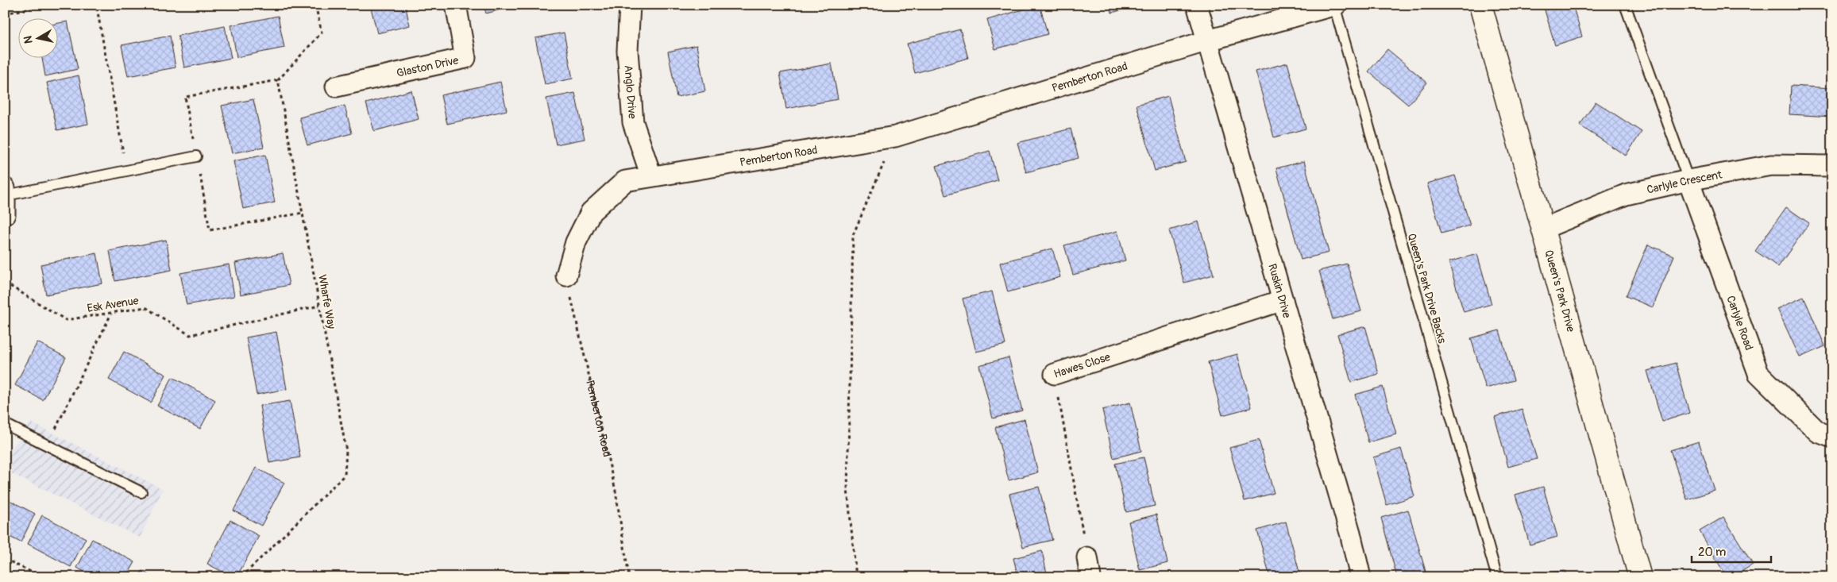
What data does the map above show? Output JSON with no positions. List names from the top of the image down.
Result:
{
  "streets": {
    "street": [
      "Glaston Drive",
      "Pemberton Road",
      "Anglo Drive",
      "Carlyle Crescent",
      "Ruskin Drive",
      "Queen's Park Drive",
      "Carlyle Road",
      "Hawes Close"
    ],
    "lane": ["Queen's Park Drive Backs"],
    "path": ["Wharfe Way", "Esk Avenue"]
  },
  "crossings": [
    ["Pemberton Road", "Anglo Drive"],
    ["Pemberton Road", "Queen's Park Drive Backs"],
    ["Pemberton Road", "Ruskin Drive"],
    ["Carlyle Crescent", "Queen's Park Drive"],
    ["Carlyle Crescent", "Carlyle Road"],
    ["Ruskin Drive", "Hawes Close"],
    ["Wharfe Way", "Esk Avenue"]
  ],
  "scale_bar": "20 m",
  "north": "left"
}
